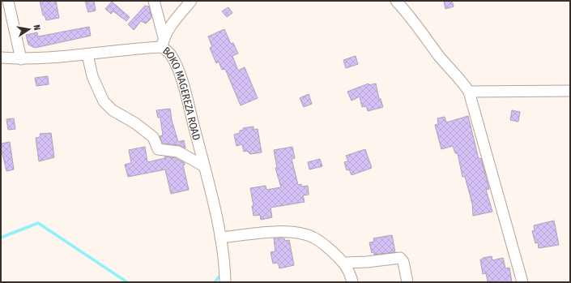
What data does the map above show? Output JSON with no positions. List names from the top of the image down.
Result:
{
  "streets": {
    "street": ["BOKO MAGEREZA ROAD"]
  },
  "north": "right"
}
